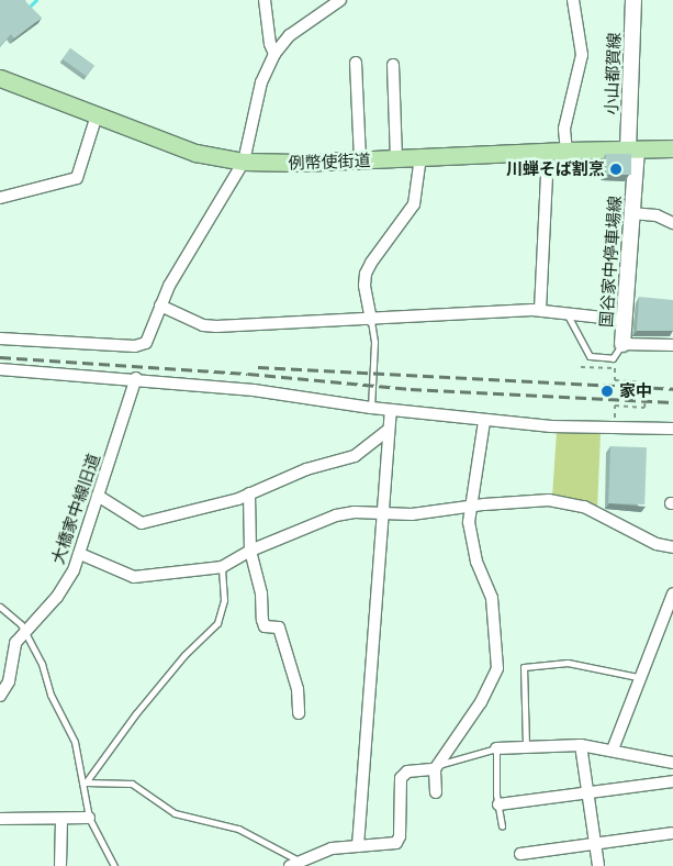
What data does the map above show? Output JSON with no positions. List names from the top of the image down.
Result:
{
  "streets": {
    "main road": ["小山都賀線", "例幣使街道", "国谷家中停車場線"],
    "street": ["大橋家中線旧道"]
  },
  "crossings": [
    ["小山都賀線", "例幣使街道"],
    ["小山都賀線", "国谷家中停車場線"],
    ["例幣使街道", "国谷家中停車場線"]
  ],
  "places": ["川蝉そば割烹", "家中"]
}
